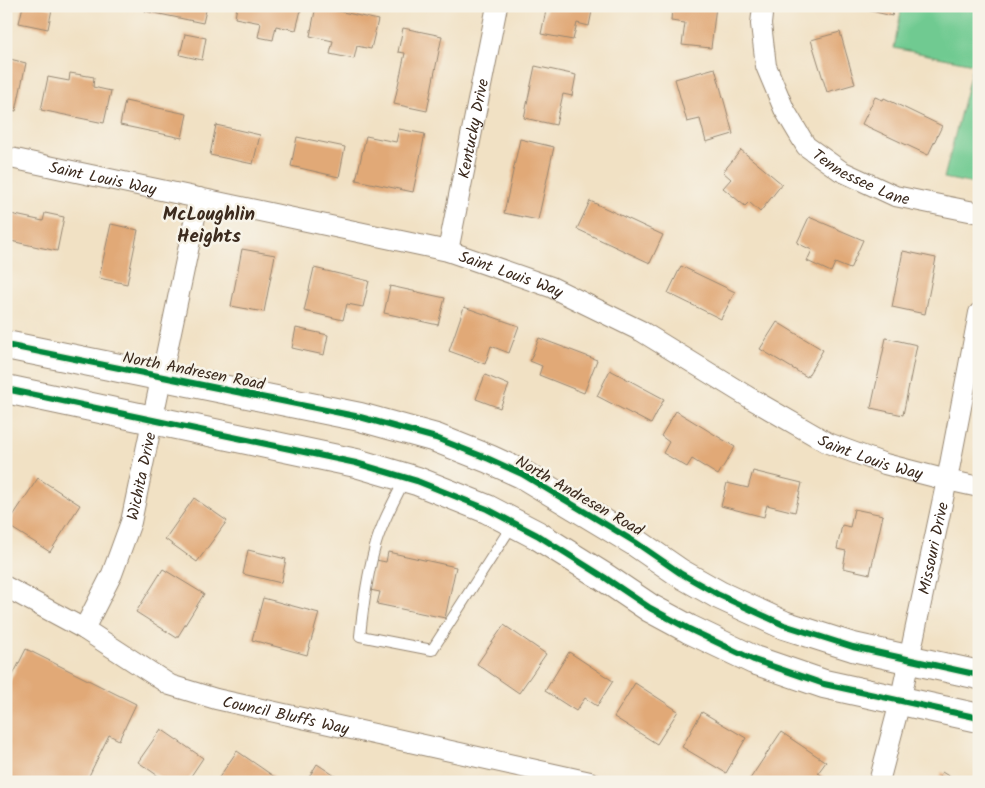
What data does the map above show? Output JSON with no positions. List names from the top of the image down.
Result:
{
  "streets": {
    "street": [
      "Kentucky Drive",
      "Tennessee Lane",
      "Saint Louis Way",
      "North Andresen Road",
      "Wichita Drive",
      "Missouri Drive",
      "Council Bluffs Way"
    ]
  },
  "crossings": [
    ["Kentucky Drive", "Saint Louis Way"],
    ["Saint Louis Way", "Wichita Drive"],
    ["Saint Louis Way", "Missouri Drive"],
    ["North Andresen Road", "Wichita Drive"],
    ["North Andresen Road", "Missouri Drive"],
    ["Wichita Drive", "Council Bluffs Way"]
  ],
  "districts": ["McLoughlin Heights"]
}
